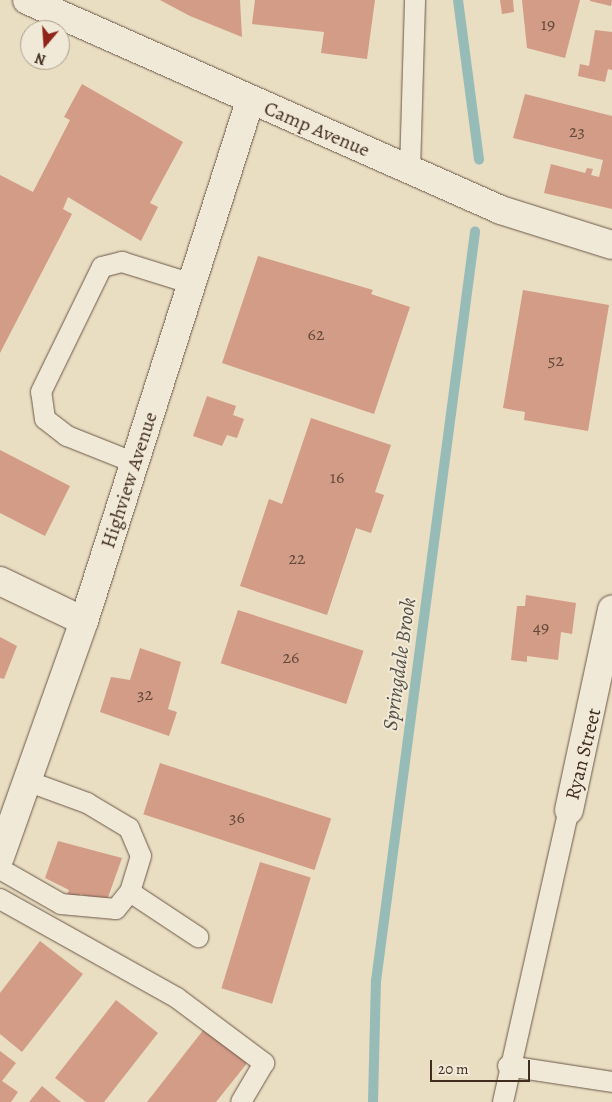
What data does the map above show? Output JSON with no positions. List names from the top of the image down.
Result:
{
  "streets": {
    "street": ["Camp Avenue", "Highview Avenue", "Ryan Street"]
  },
  "crossings": [
    ["Camp Avenue", "Highview Avenue"]
  ],
  "water": ["Springdale Brook"],
  "house_numbers": [
    "19",
    "23",
    "62",
    "52",
    "16",
    "22",
    "49",
    "26",
    "32",
    "36"
  ],
  "scale_bar": "20 m",
  "north": "bottom"
}
